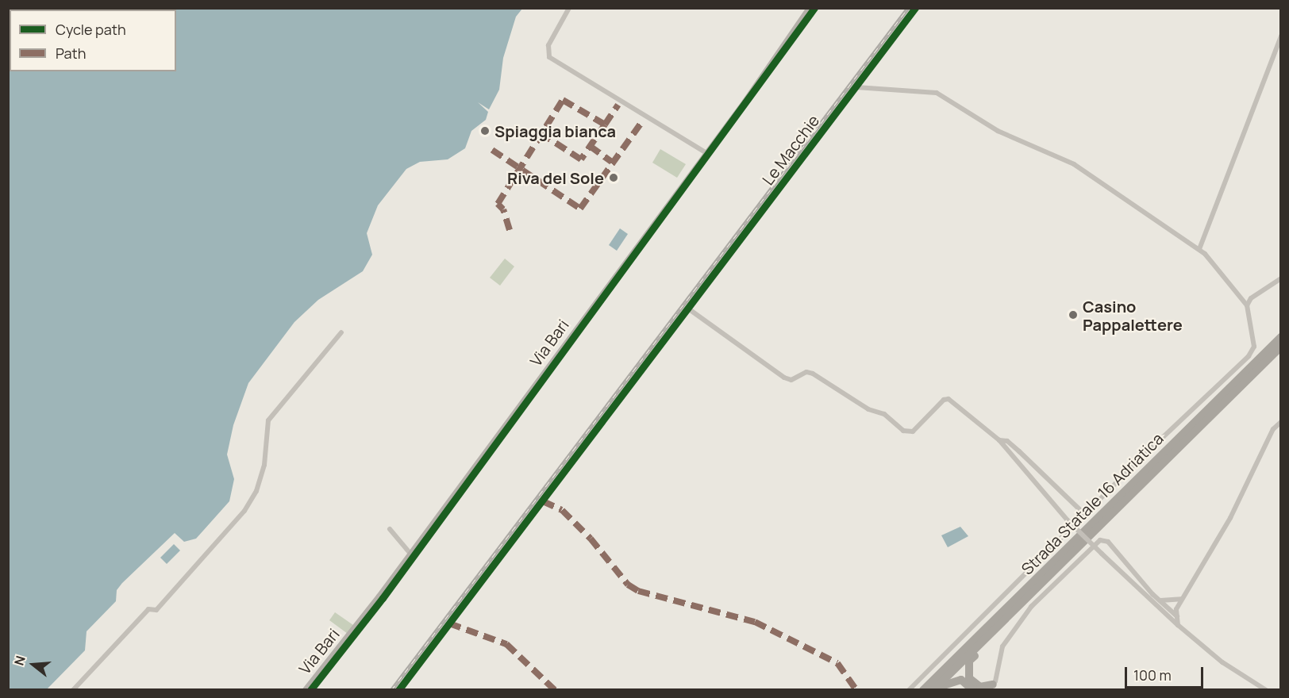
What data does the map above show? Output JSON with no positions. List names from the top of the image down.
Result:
{
  "streets": {
    "highway": ["Strada Statale 16 Adriatica"],
    "main road": ["Via Bari"],
    "street": ["Le Macchie"]
  },
  "places": ["Spiaggia bianca", "Riva del Sole", "Casino Pappalettere"],
  "legend": ["Cycle path", "Path"],
  "scale_bar": "100 m",
  "north": "left"
}
